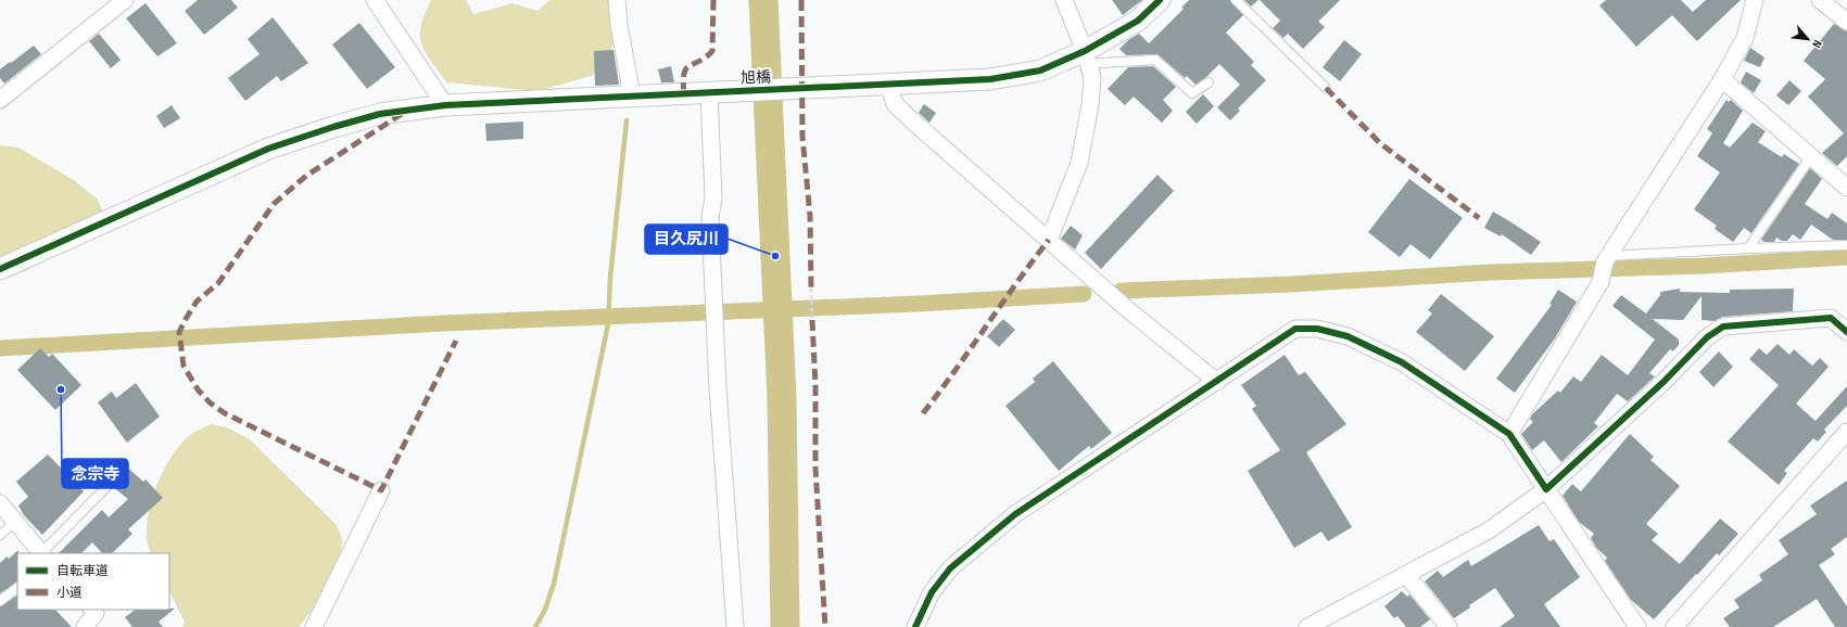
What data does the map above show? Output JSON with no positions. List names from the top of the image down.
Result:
{
  "streets": {
    "street": ["旭橋"]
  },
  "places": ["目久尻川", "念宗寺"],
  "legend": ["自転車道", "小道"],
  "north": "bottom right"
}
